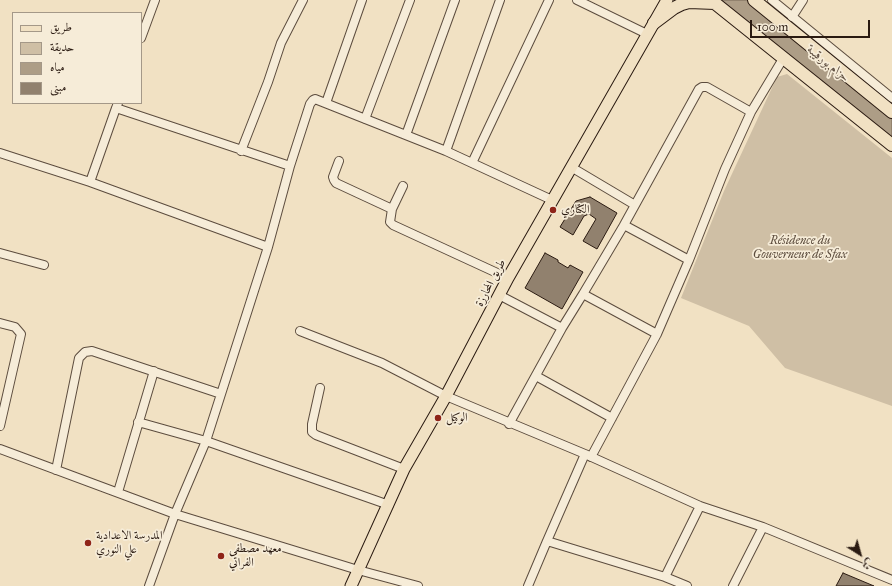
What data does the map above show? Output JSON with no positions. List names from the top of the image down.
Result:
{
  "streets": {
    "main road": ["طريق المحارزة"]
  },
  "water": ["حزام بورقيبة"],
  "parks": ["Résidence du Gouverneur de Sfax"],
  "places": [
    "الكتاري",
    "الوكيل",
    "المدرسة الاعدادية علي النوري",
    "معهد مصطفى الفراتي"
  ],
  "legend": [
    "طريق",
    "حديقة",
    "مياه",
    "مبنى"
  ],
  "scale_bar": "100 m",
  "north": "bottom right"
}
